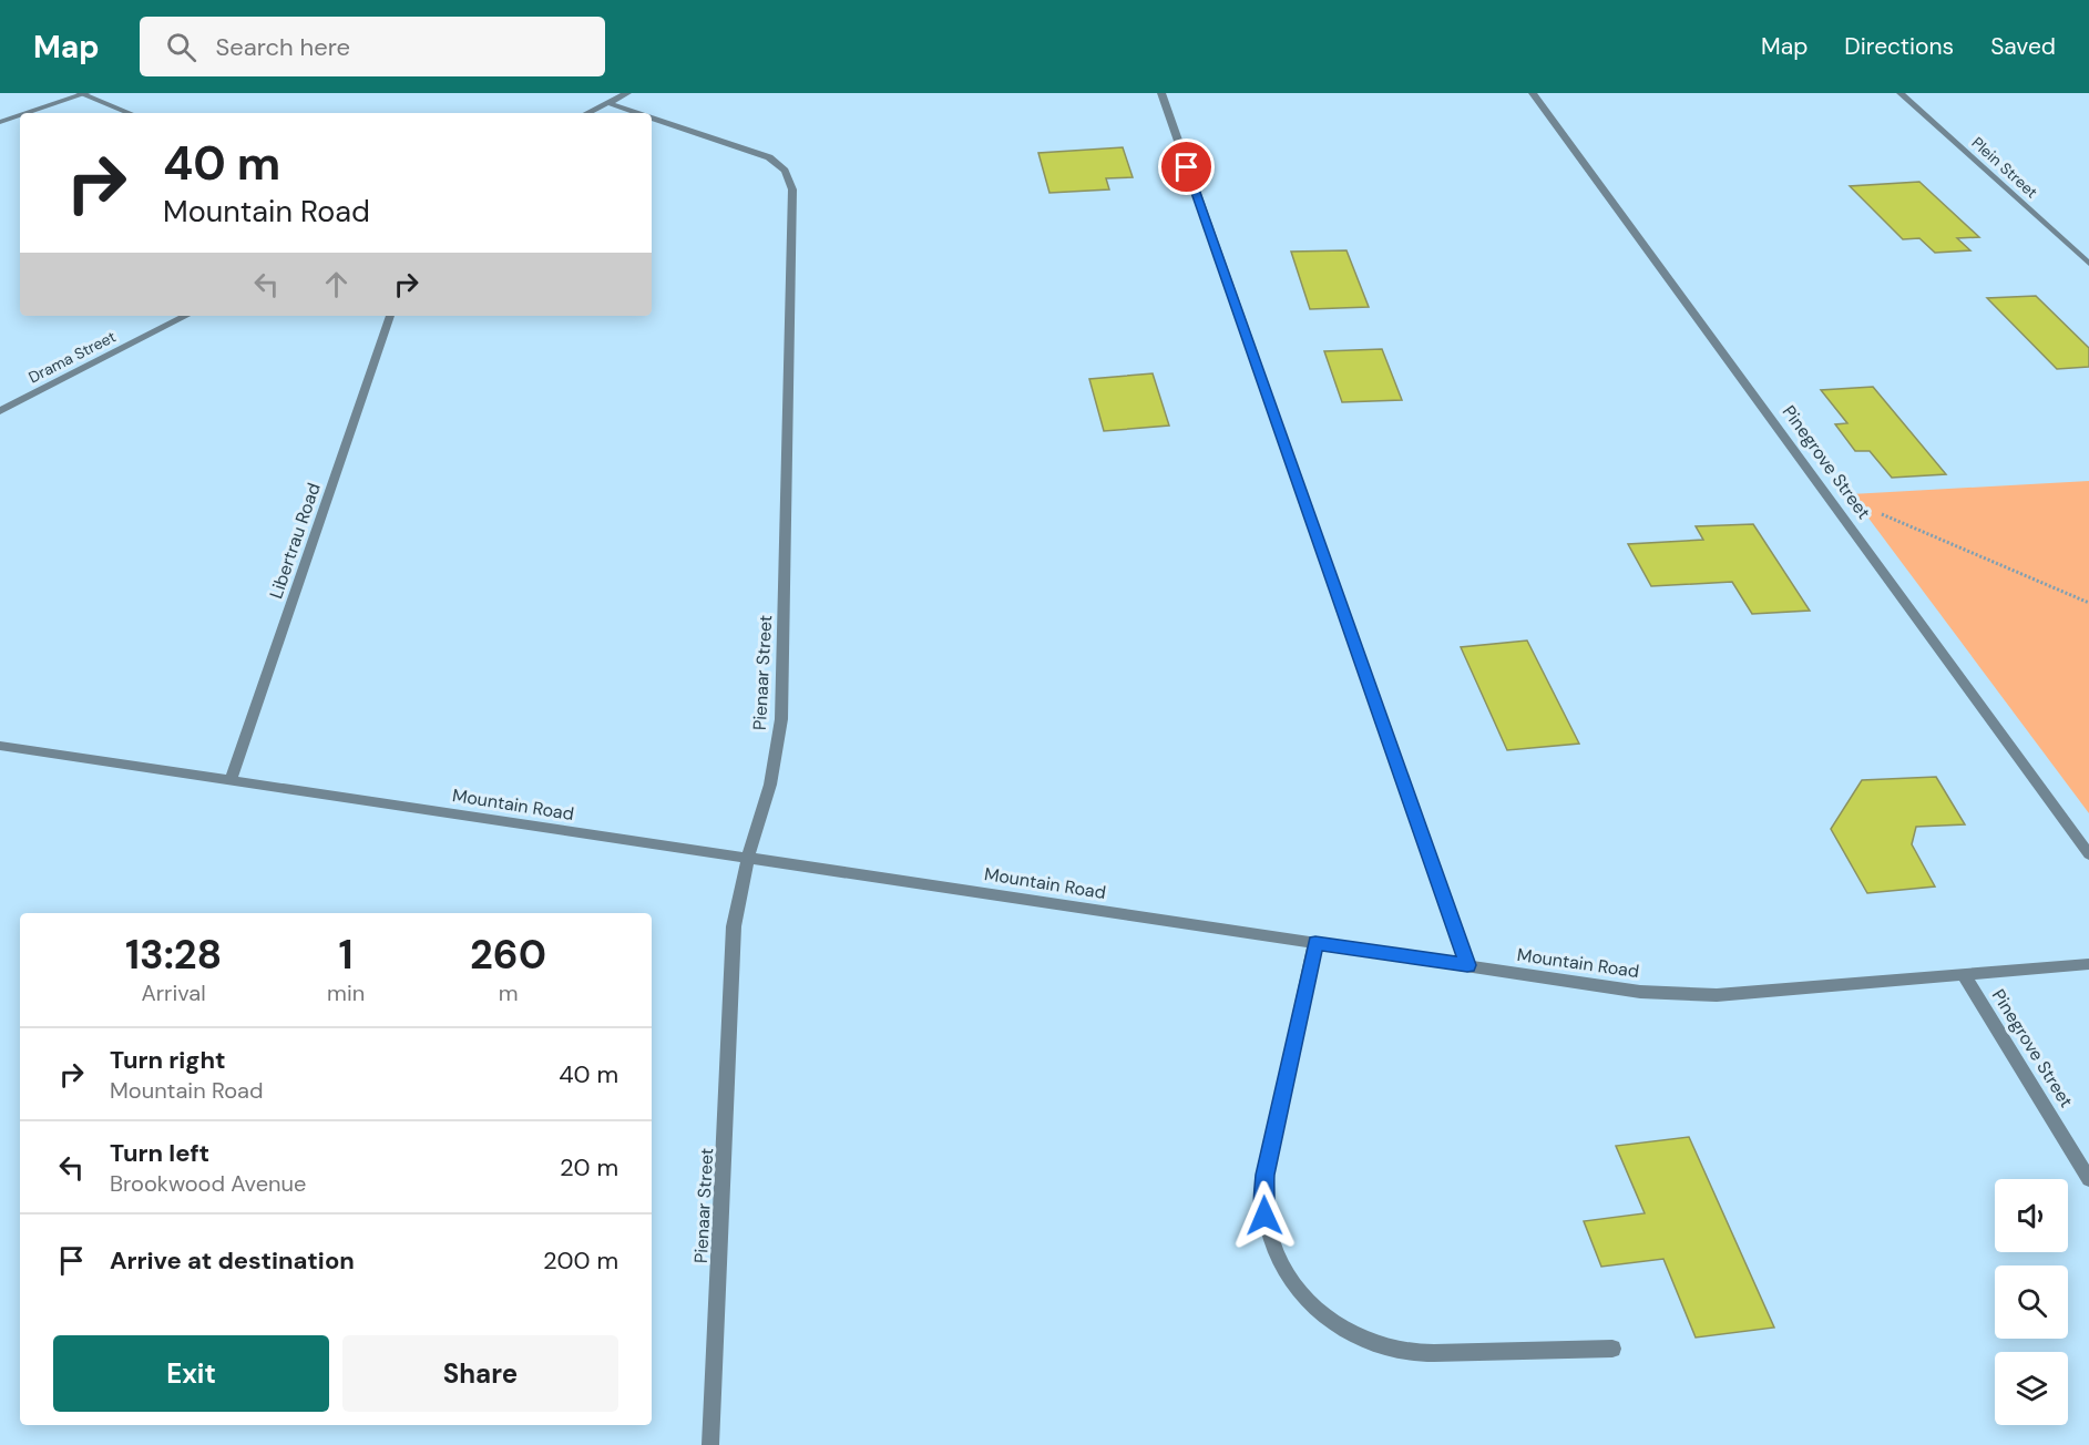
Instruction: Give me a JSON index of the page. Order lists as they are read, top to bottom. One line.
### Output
{"streets":{"street":["Plein Street","Drama Street","Pinegrove Street","Libertrau Road","Pienaar Street","Mountain Road"]},"crossings":[["Pinegrove Street","Mountain Road"],["Libertrau Road","Mountain Road"],["Pienaar Street","Mountain Road"]],"page":{"header":"Map","search":"Search here","nav":["Map","Directions","Saved"],"turn":["40 m","Mountain Road"],"eta":["13:28","Arrival","1","min","260","m"],"list":[{"name":"Turn right","note":"Mountain Road","value":"40 m"},{"name":"Turn left","note":"Brookwood Avenue","value":"20 m"},{"name":"Arrive at destination","value":"200 m"}],"buttons":["Exit","Share"]}}
